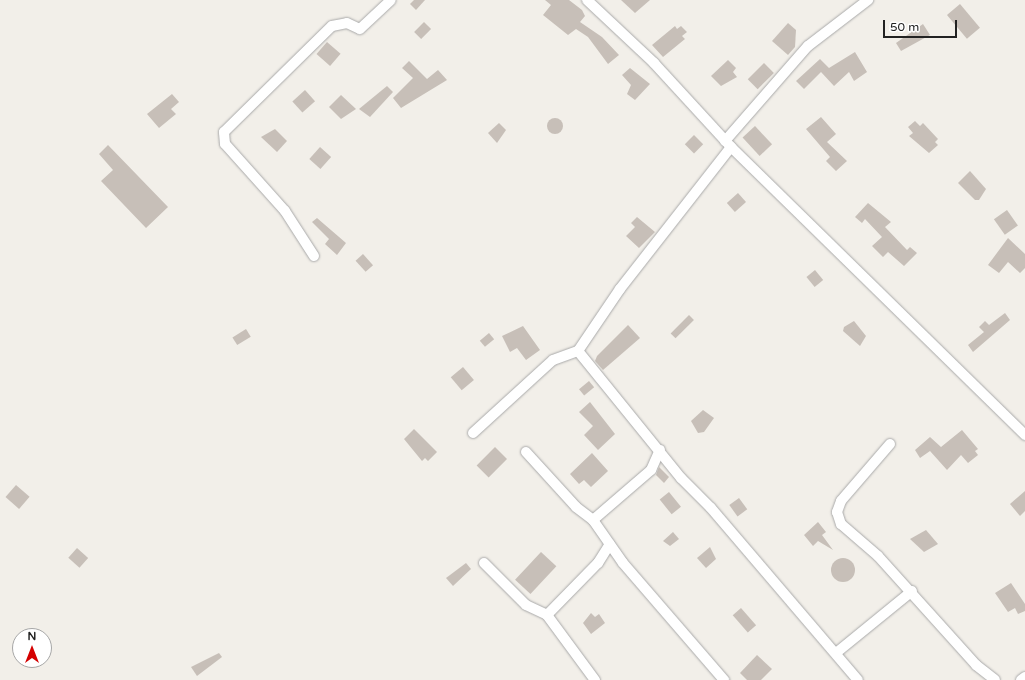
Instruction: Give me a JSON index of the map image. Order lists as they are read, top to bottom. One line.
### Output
{"scale_bar":"50 m","north":"top"}
